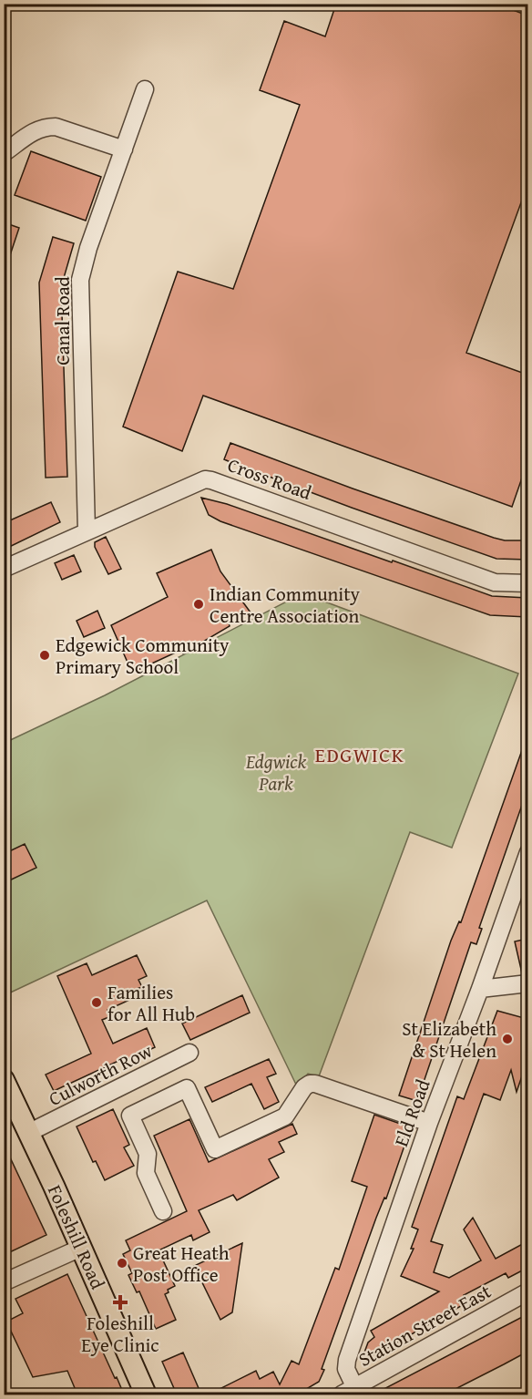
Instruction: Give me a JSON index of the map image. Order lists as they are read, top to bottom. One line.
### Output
{"streets":{"main road":["Foleshill Road"],"street":["Canal Road","Cross Road","Culworth Row","Eld Road","Station Street East"]},"crossings":[["Canal Road","Cross Road"],["Culworth Row","Foleshill Road"],["Eld Road","Station Street East"]],"districts":["EDGWICK"],"parks":["Edgwick Park"],"places":{"other":["Indian Community Centre Association","Edgewick Community Primary School","Families for All Hub","St Elizabeth & St Helen","Great Heath Post Office"],"health":["Foleshill Eye Clinic"]}}
